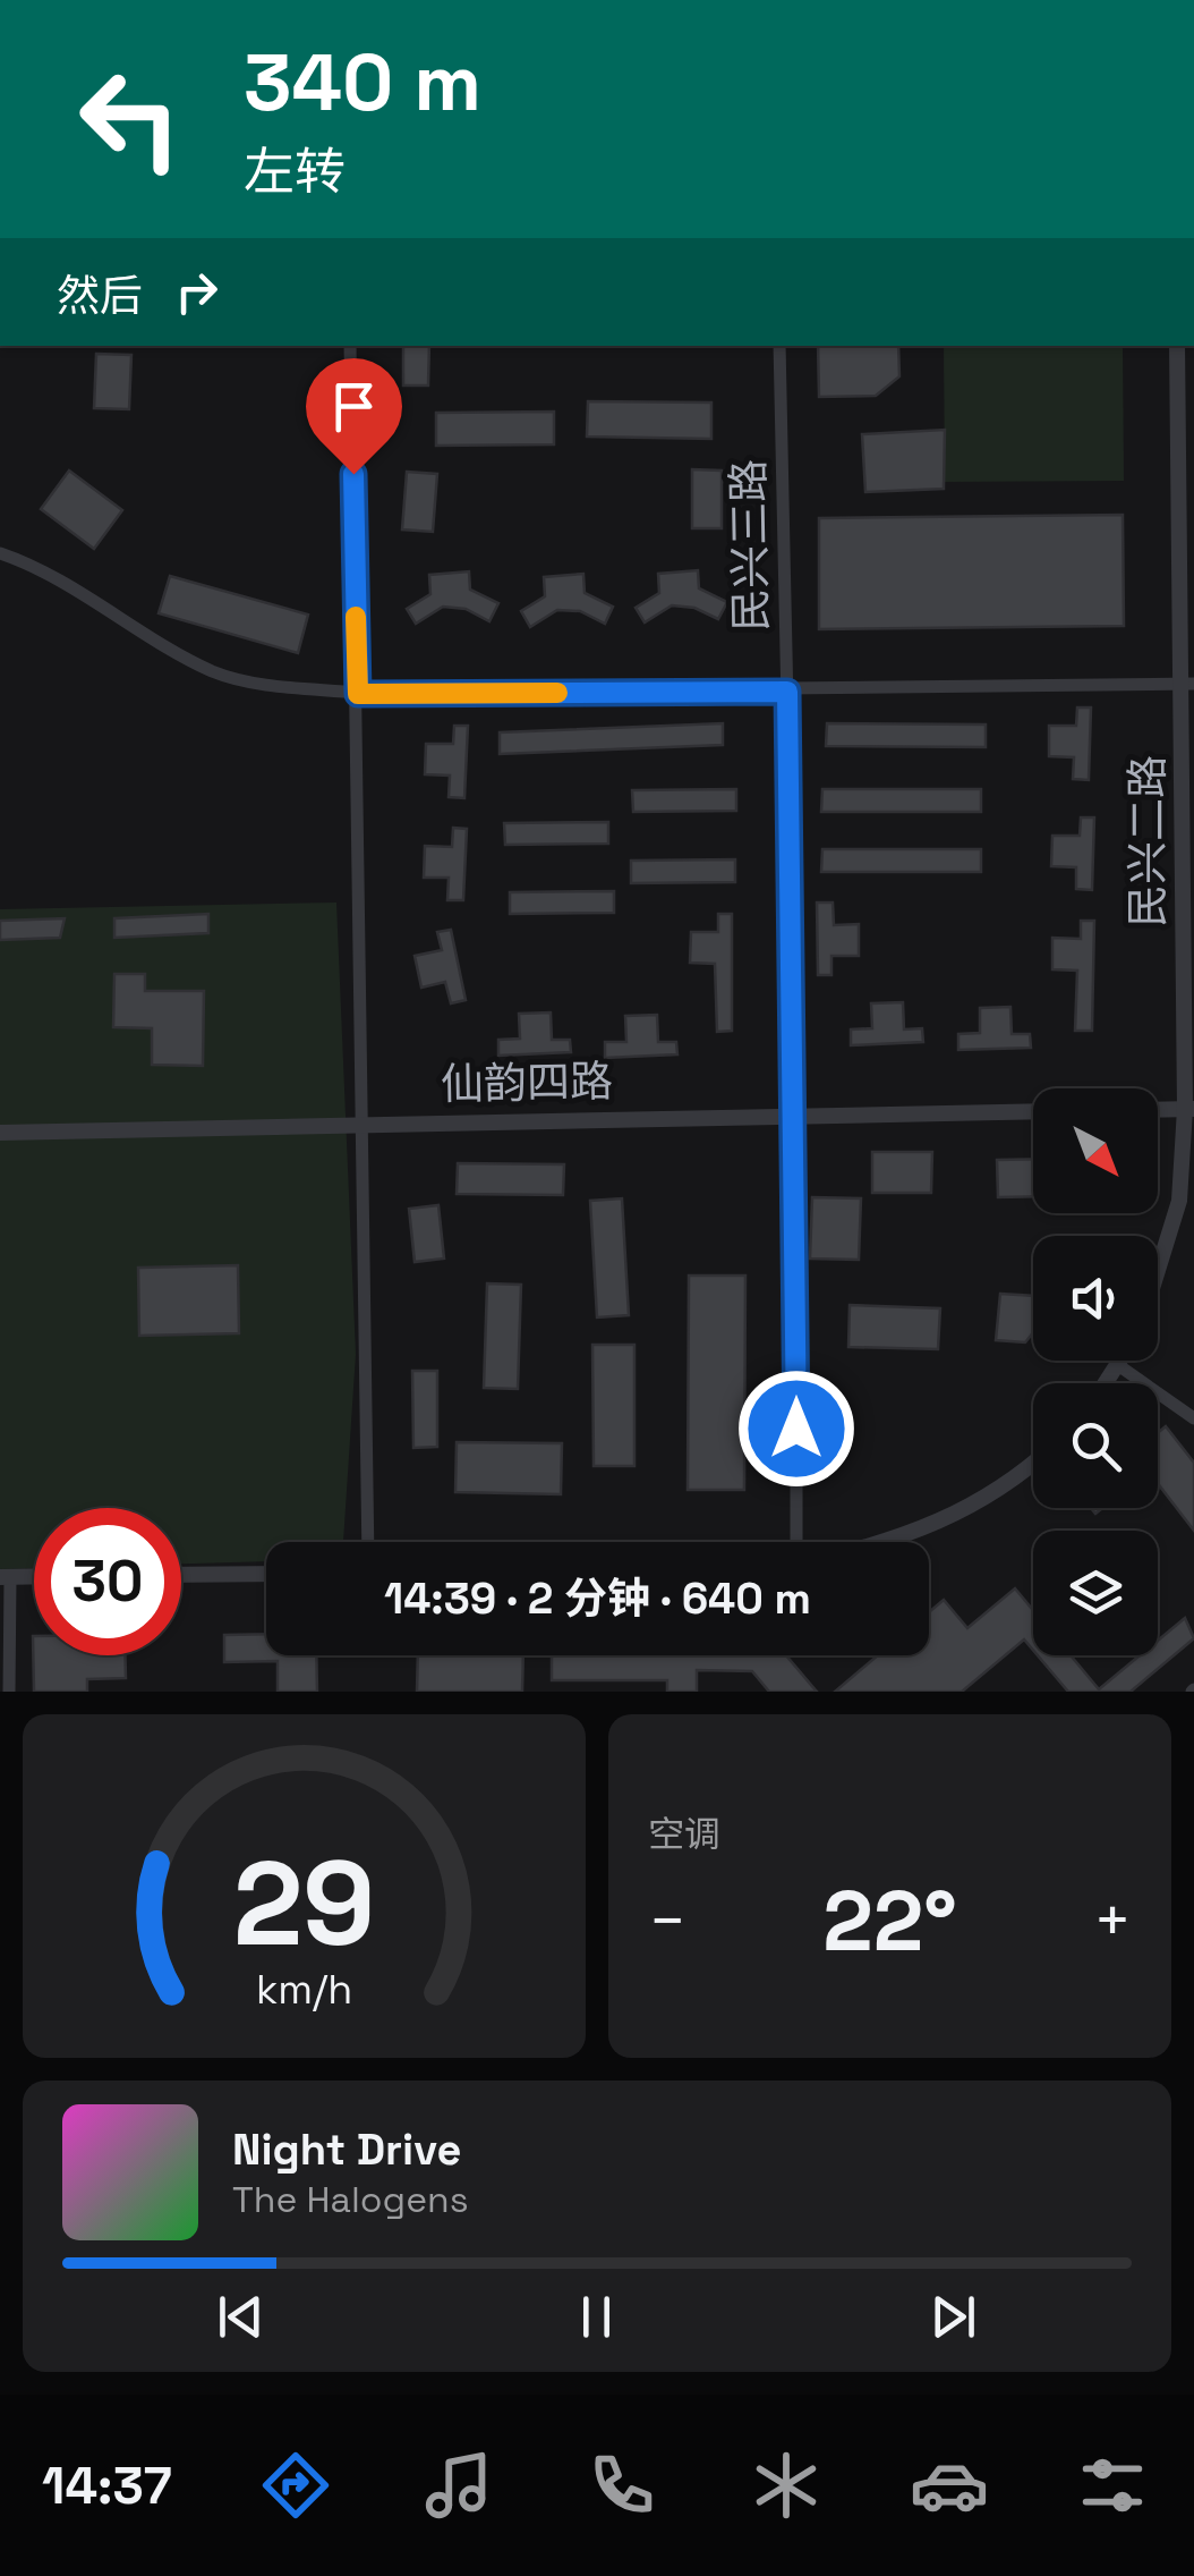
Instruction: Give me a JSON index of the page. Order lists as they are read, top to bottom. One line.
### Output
{"streets":{"street":["民兴三路","民兴二路","仙韵四路"]},"crossings":[["民兴三路","仙韵四路"]],"north":"bottom right","page":{"turn":["340 m","左转"],"then":"然后","limit":"30","trip":"14:39 · 2 分钟 · 640 m","tile":"空调","heat":["−","22°","+"],"song":["Night Drive","The Halogens"],"tabs":"14:37","gauge":["29","km/h"]}}
